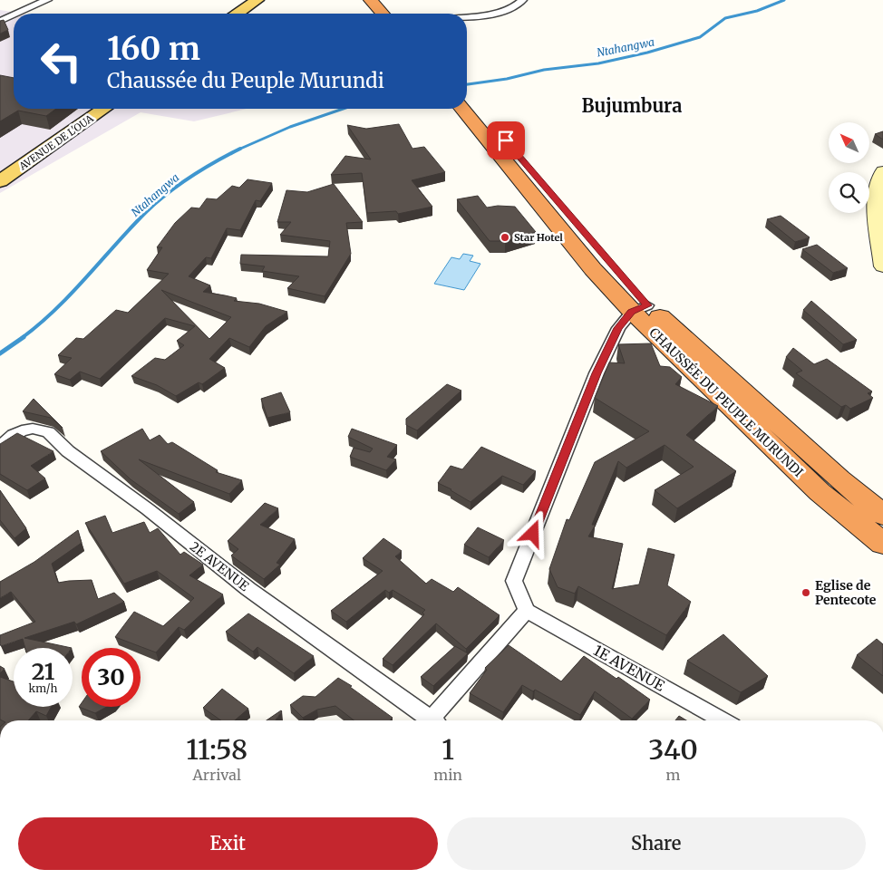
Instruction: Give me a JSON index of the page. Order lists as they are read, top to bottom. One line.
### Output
{"streets":{"highway":["CHAUSSÉE DU PEUPLE MURUNDI"],"main road":["AVENUE DE L'OUA"],"street":["2E AVENUE","1E AVENUE"]},"districts":["Bujumbura"],"water":["Ntahangwa"],"places":["Star Hotel","Eglise de Pentecote"],"north":"top left","page":{"turn":["160 m","Chaussée du Peuple Murundi"],"speed":"21 km/h","limit":"30","eta":["11:58","Arrival","1","min","340","m"],"buttons":["Exit","Share"]}}
